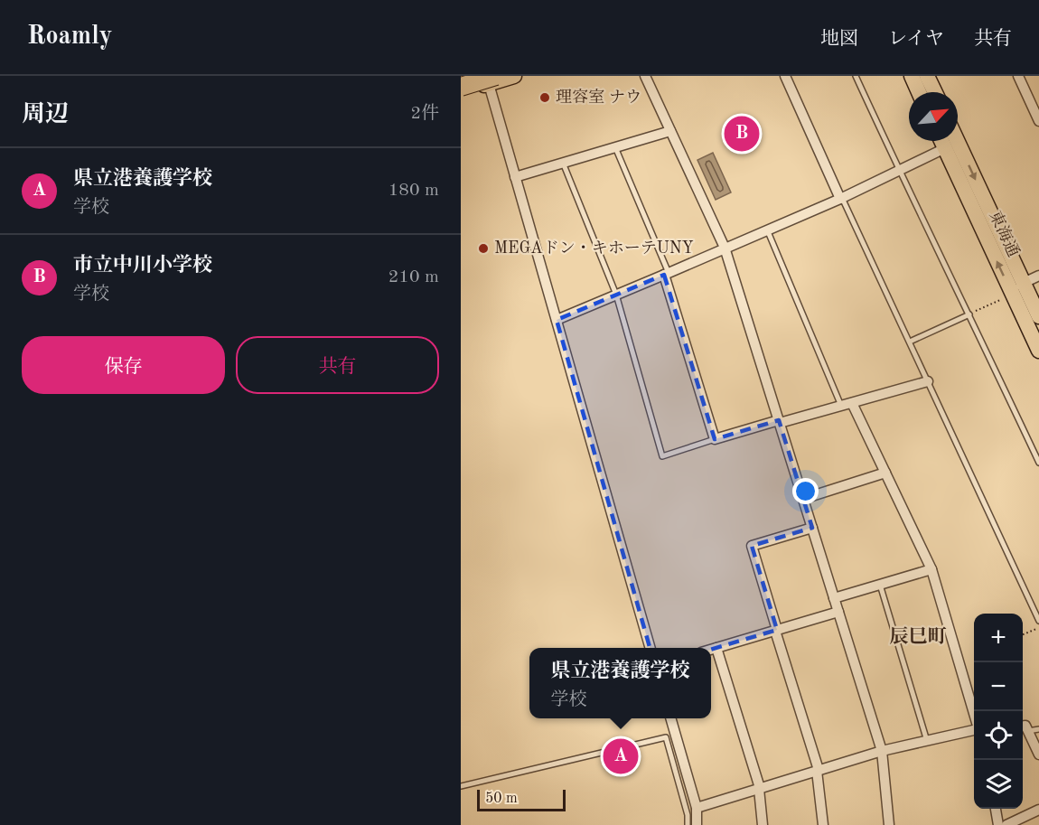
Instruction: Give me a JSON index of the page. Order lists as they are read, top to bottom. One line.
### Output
{"streets":{"main road":["東海通"]},"districts":["辰巳町"],"places":["理容室 ナウ","MEGAドン・キホーテUNY"],"scale_bar":"50 m","north":"top right","page":{"header":"Roamly","nav":["地図","レイヤ","共有"],"heading":["周辺","2件"],"pins":["B","A"],"list":[{"mark":"A","name":"県立港養護学校","note":"学校","value":"180 m"},{"mark":"B","name":"市立中川小学校","note":"学校","value":"210 m"}],"buttons":["保存","共有"],"map_buttons":["+","−"],"popup":["県立港養護学校","学校"],"scale":"50 m"}}
